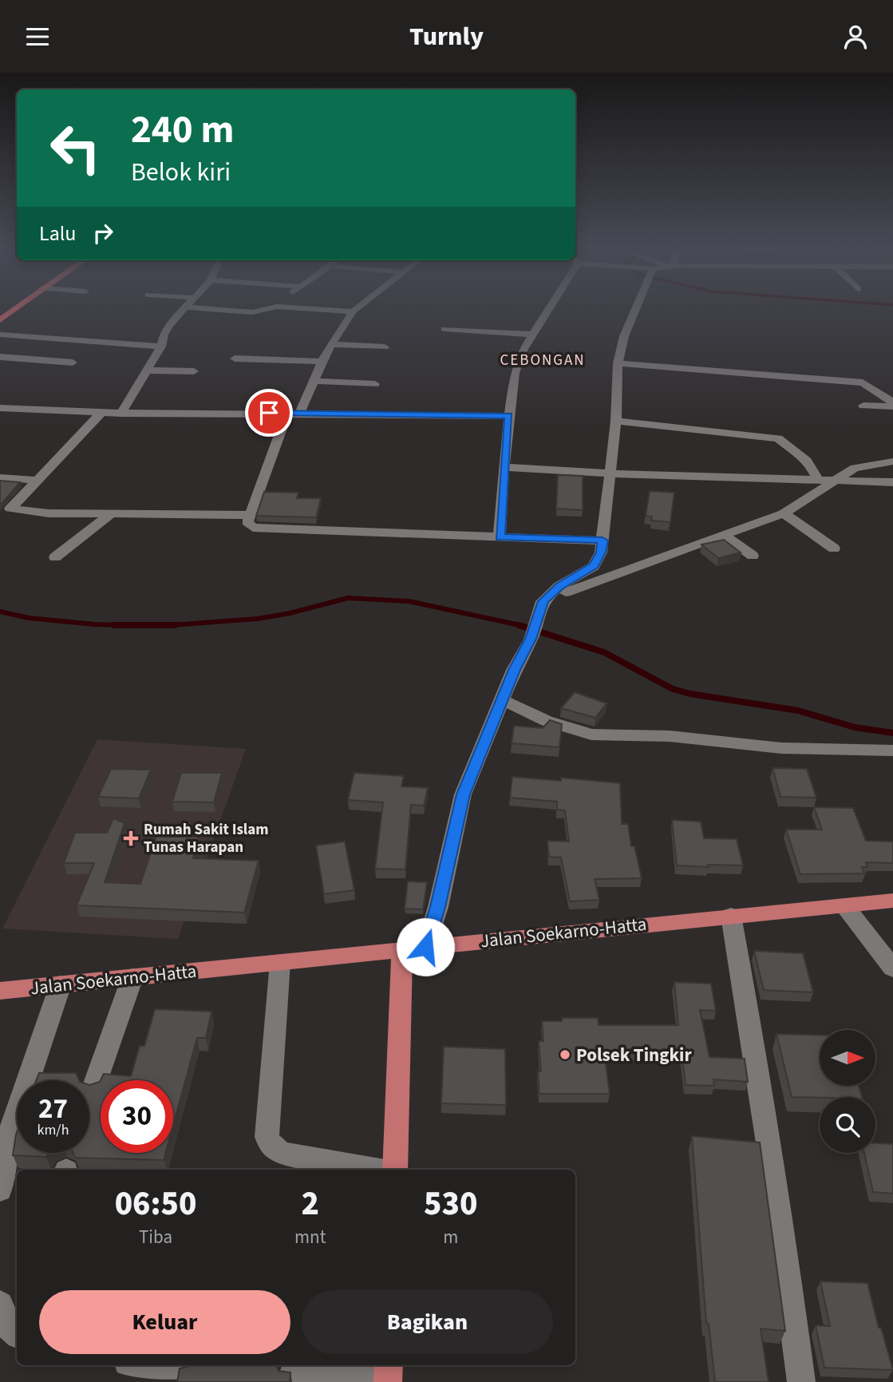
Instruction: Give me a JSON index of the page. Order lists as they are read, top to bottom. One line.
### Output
{"streets":{"main road":["Jalan Soekarno-Hatta"]},"districts":["CEBONGAN"],"places":{"health":["Rumah Sakit Islam Tunas Harapan"],"other":["Polsek Tingkir"]},"north":"right","page":{"header":"Turnly","turn":["240 m","Belok kiri"],"then":"Lalu","speed":"27 km/h","limit":"30","eta":["06:50","Tiba","2","mnt","530","m"],"buttons":["Keluar","Bagikan"]}}
